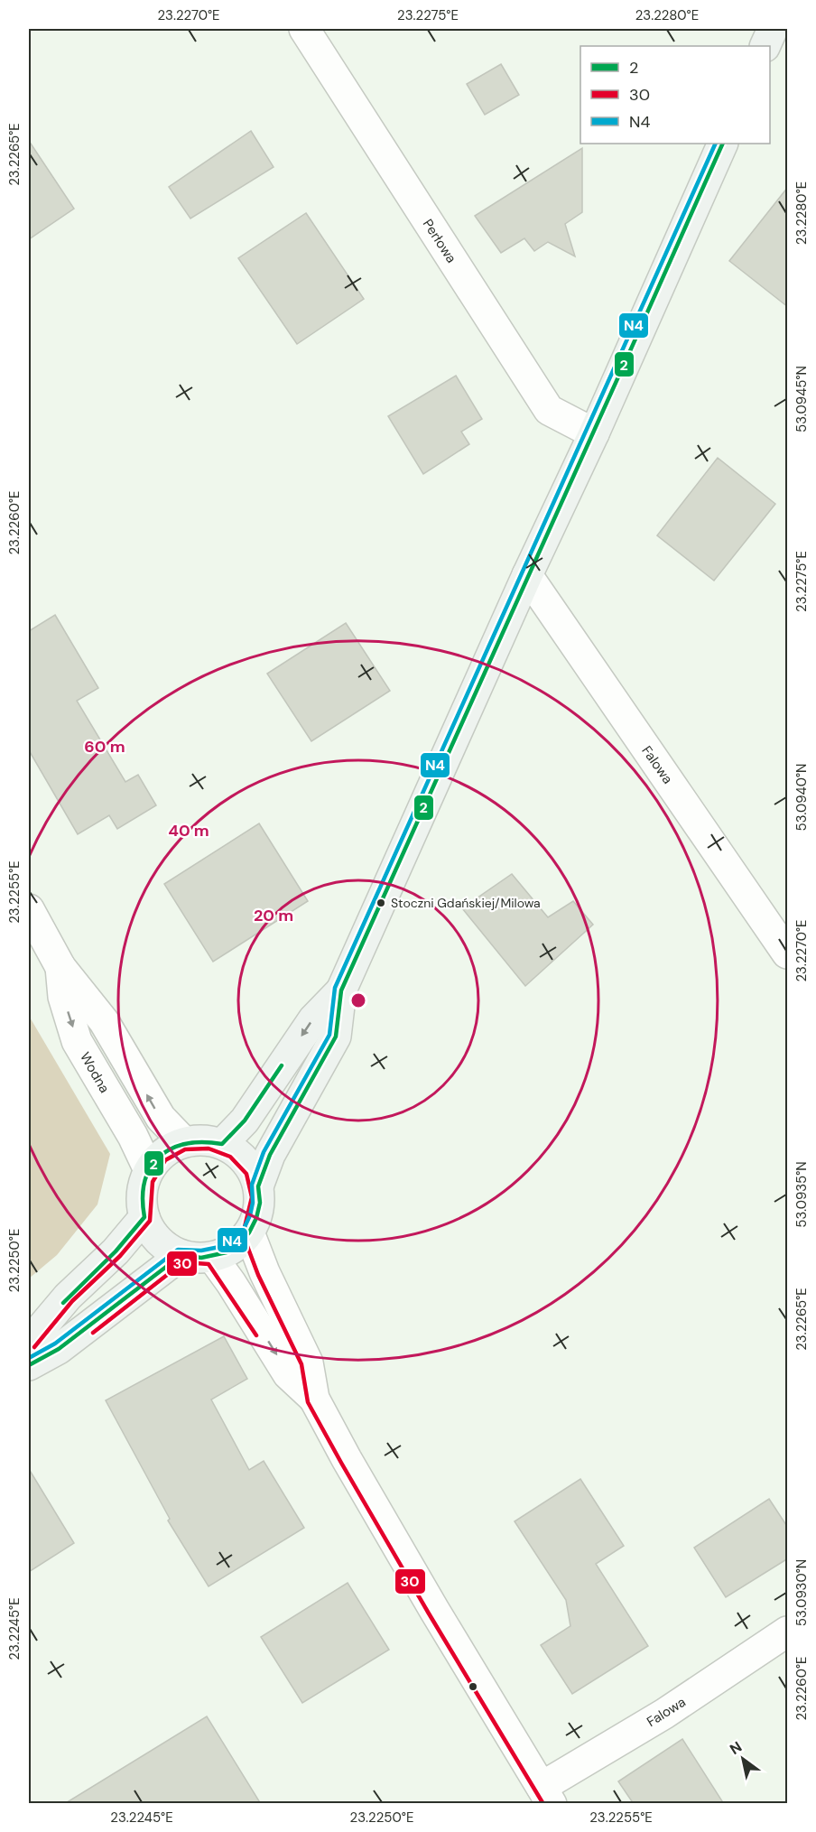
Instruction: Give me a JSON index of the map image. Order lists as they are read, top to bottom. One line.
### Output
{"streets":{"street":["Perłowa","Falowa","Wodna"]},"places":["Stoczni Gdańskiej/Milowa"],"lines":["transit line 2","transit line N4","transit line 30"],"legend":["2","30","N4"],"north":"top left","coordinates":["23.2270°E","23.2275°E","23.2280°E","23.2265°E","53.0945°N","23.2260°E","53.0940°N","23.2255°E","53.0935°N","23.2250°E","53.0930°N","23.2245°E"],"rings":["60 m","40 m","20 m"]}
